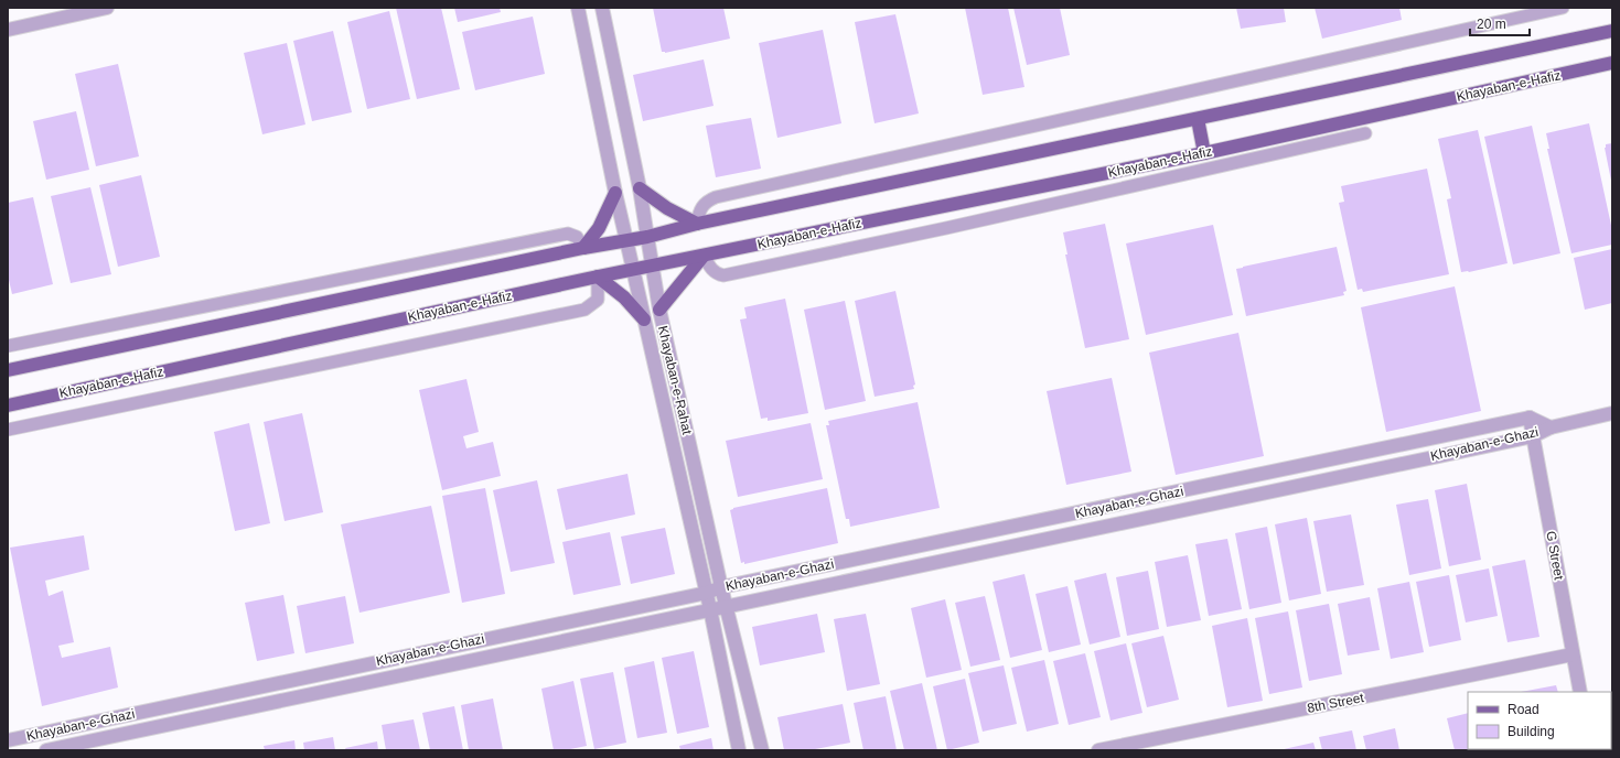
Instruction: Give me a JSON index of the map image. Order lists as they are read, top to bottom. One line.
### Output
{"streets":{"main road":["Khayaban-e-Hafiz"],"street":["Khayaban-e-Rahat","Khayaban-e-Ghazi","G Street","8th Street"]},"crossings":[["Khayaban-e-Hafiz","Khayaban-e-Rahat"],["Khayaban-e-Rahat","Khayaban-e-Ghazi"],["Khayaban-e-Ghazi","G Street"],["G Street","8th Street"]],"legend":["Road","Building"],"scale_bar":"20 m"}
